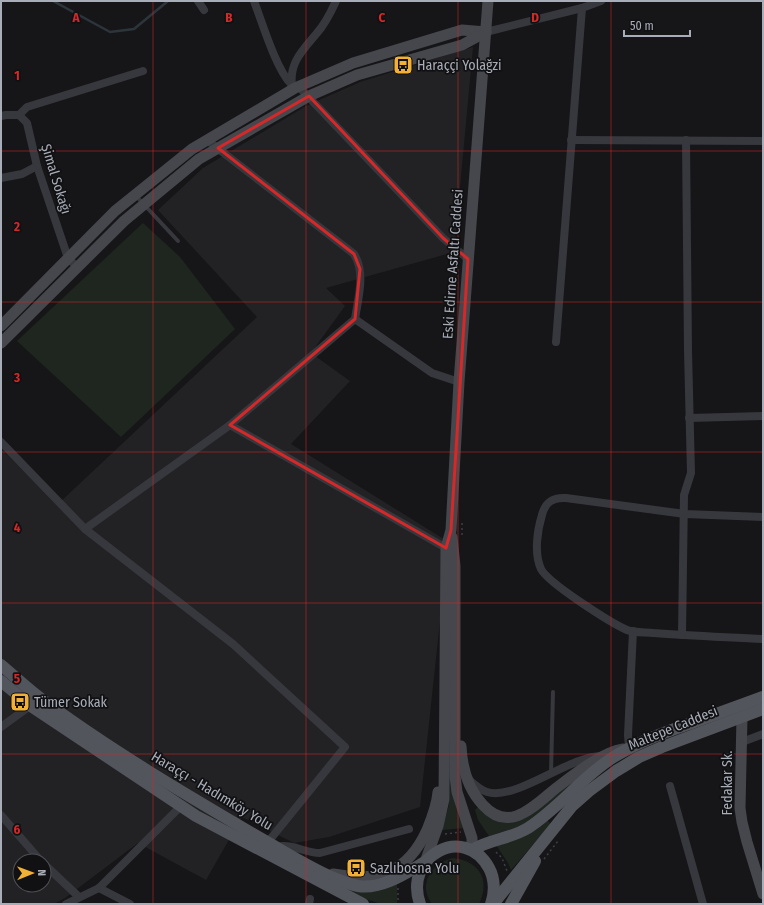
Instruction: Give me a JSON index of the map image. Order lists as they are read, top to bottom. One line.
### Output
{"streets":{"main road":["Eski Edirne Asfaltı Caddesi","Maltepe Caddesi","Fedakar Sk.","Haraççı - Hadımköy Yolu"],"street":["Şimal Sokağı"]},"crossings":[["Maltepe Caddesi","Fedakar Sk."],["Maltepe Caddesi","Haraççı - Hadımköy Yolu"]],"places":{"bus stop":["Haraççi Yolağzi","Tümer Sokak","Sazlıbosna Yolu"]},"scale_bar":"50 m","north":"right","grid":{"columns":["A","B","C","D"],"rows":["1","2","3","4","5","6"]}}
